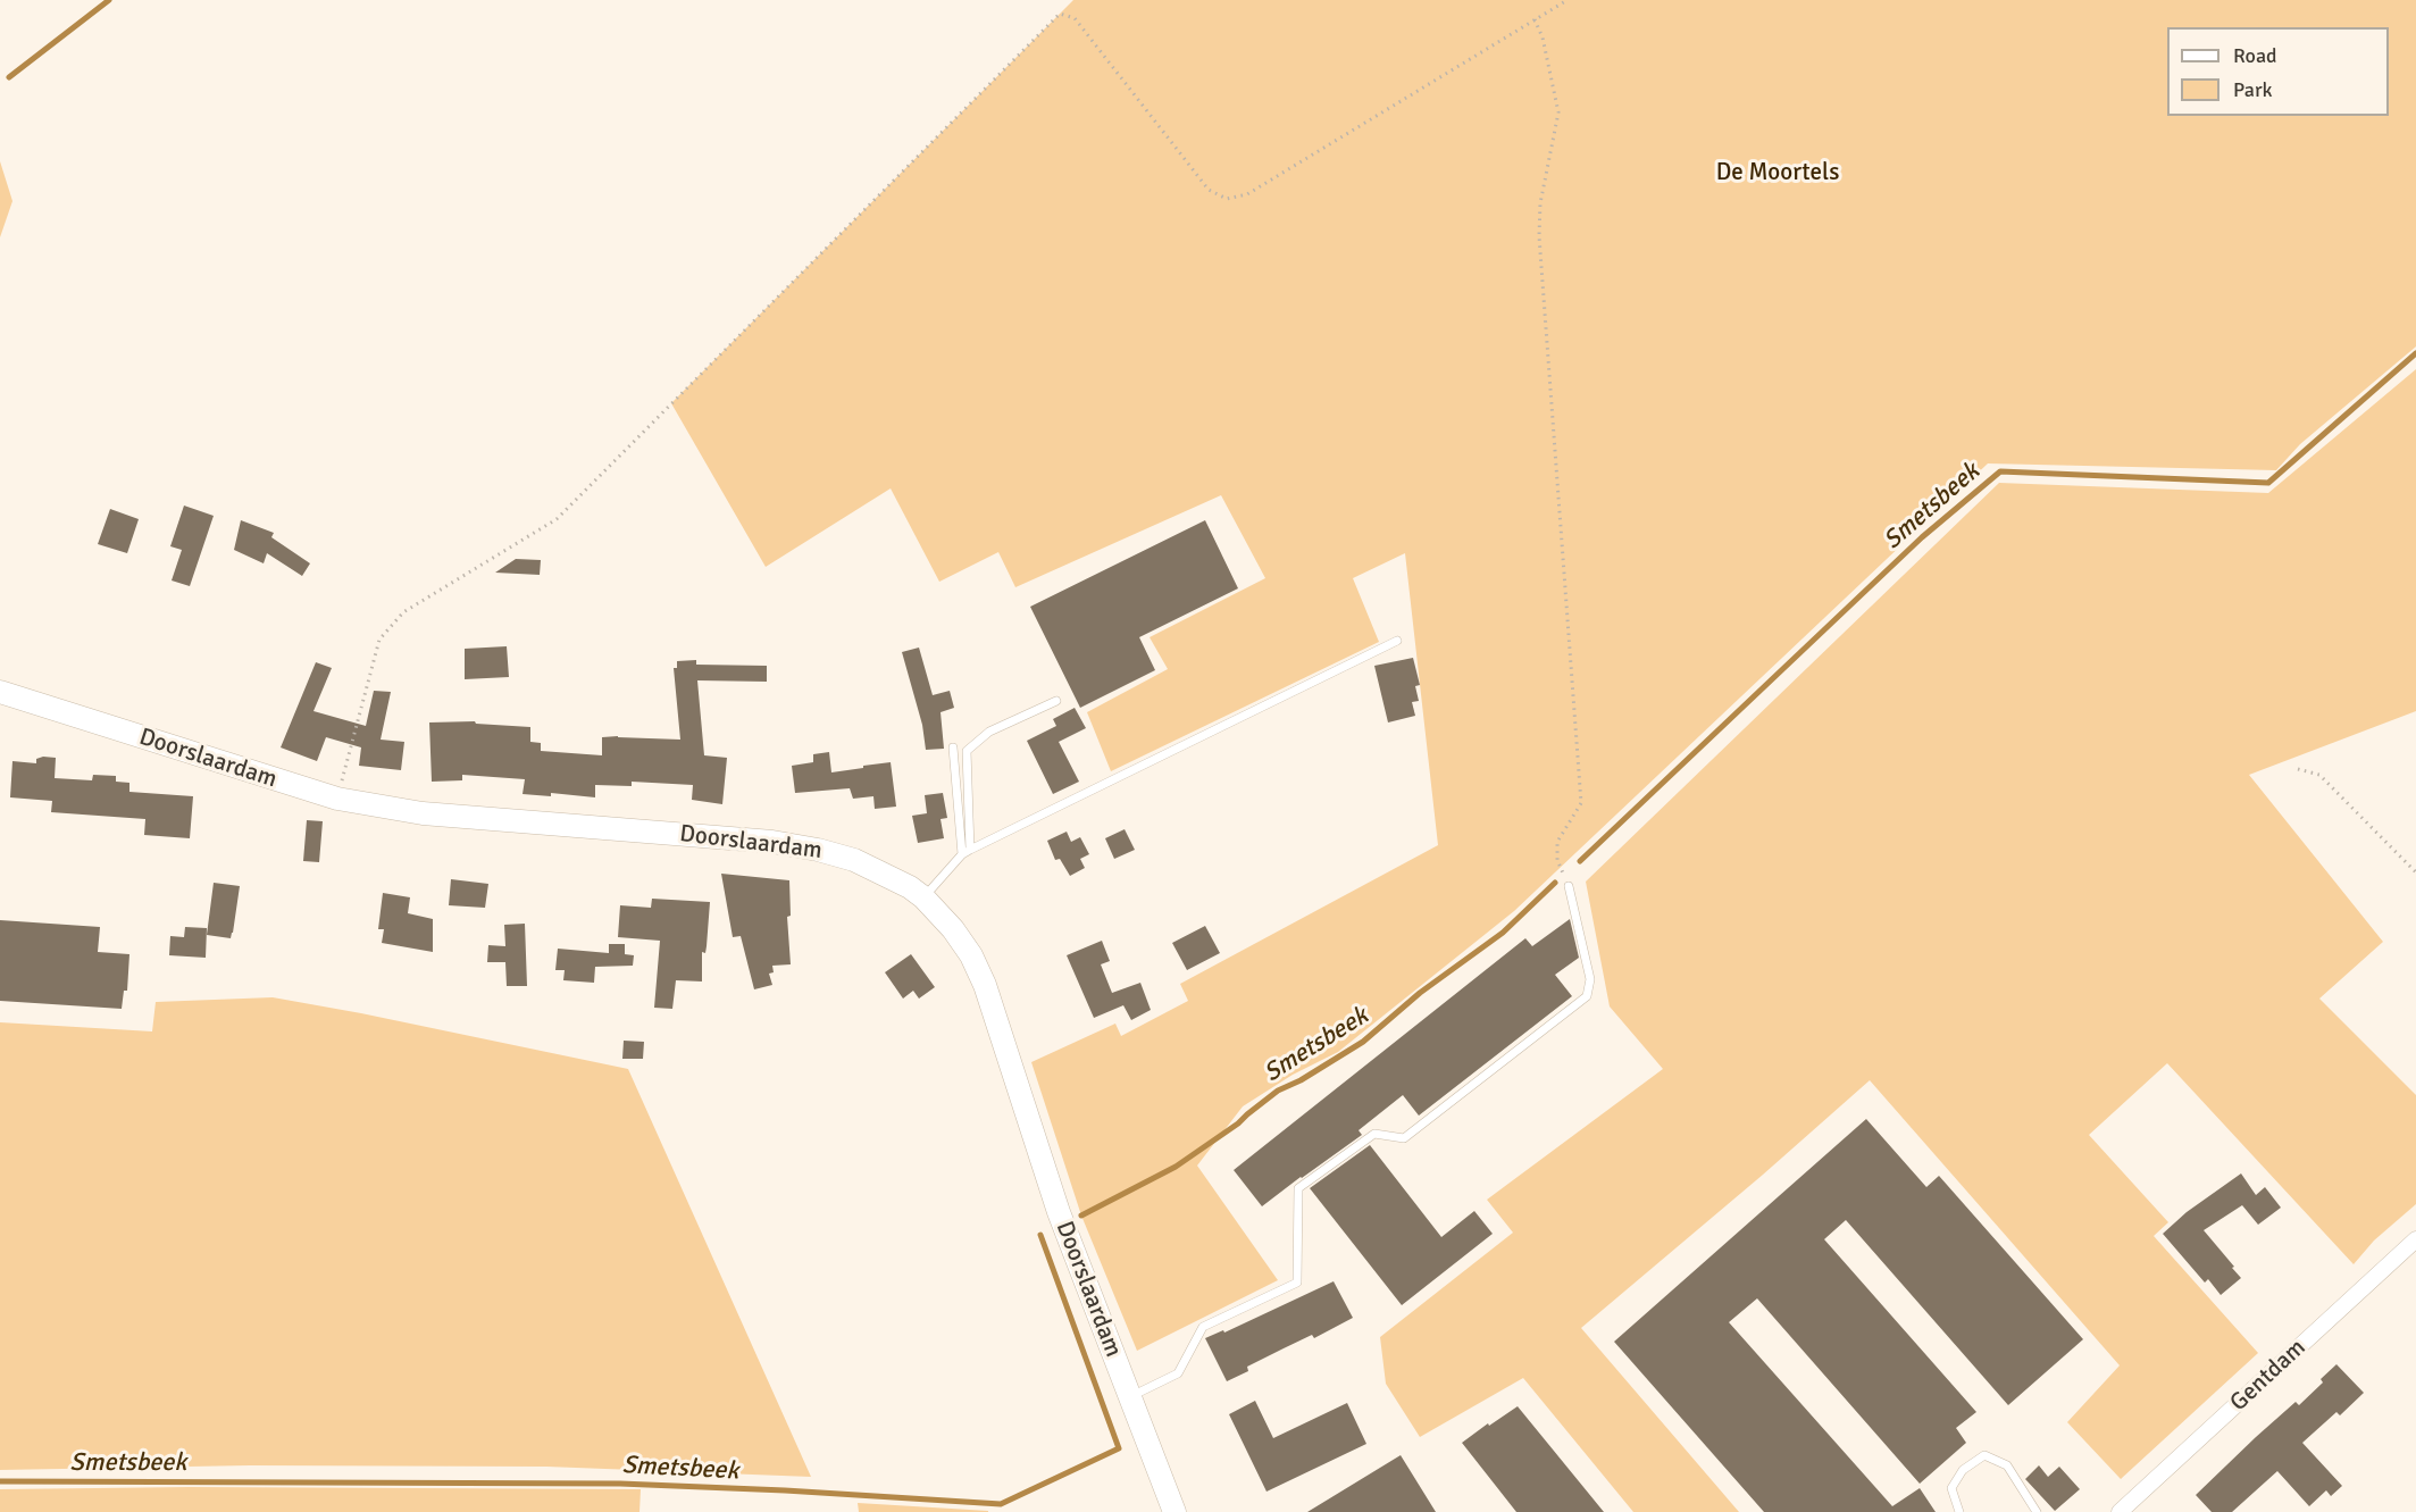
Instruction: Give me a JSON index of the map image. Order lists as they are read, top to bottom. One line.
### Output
{"streets":{"street":["Doorslaardam","Gentdam"]},"water":["Smetsbeek"],"parks":["De Moortels"],"legend":["Road","Park"]}
